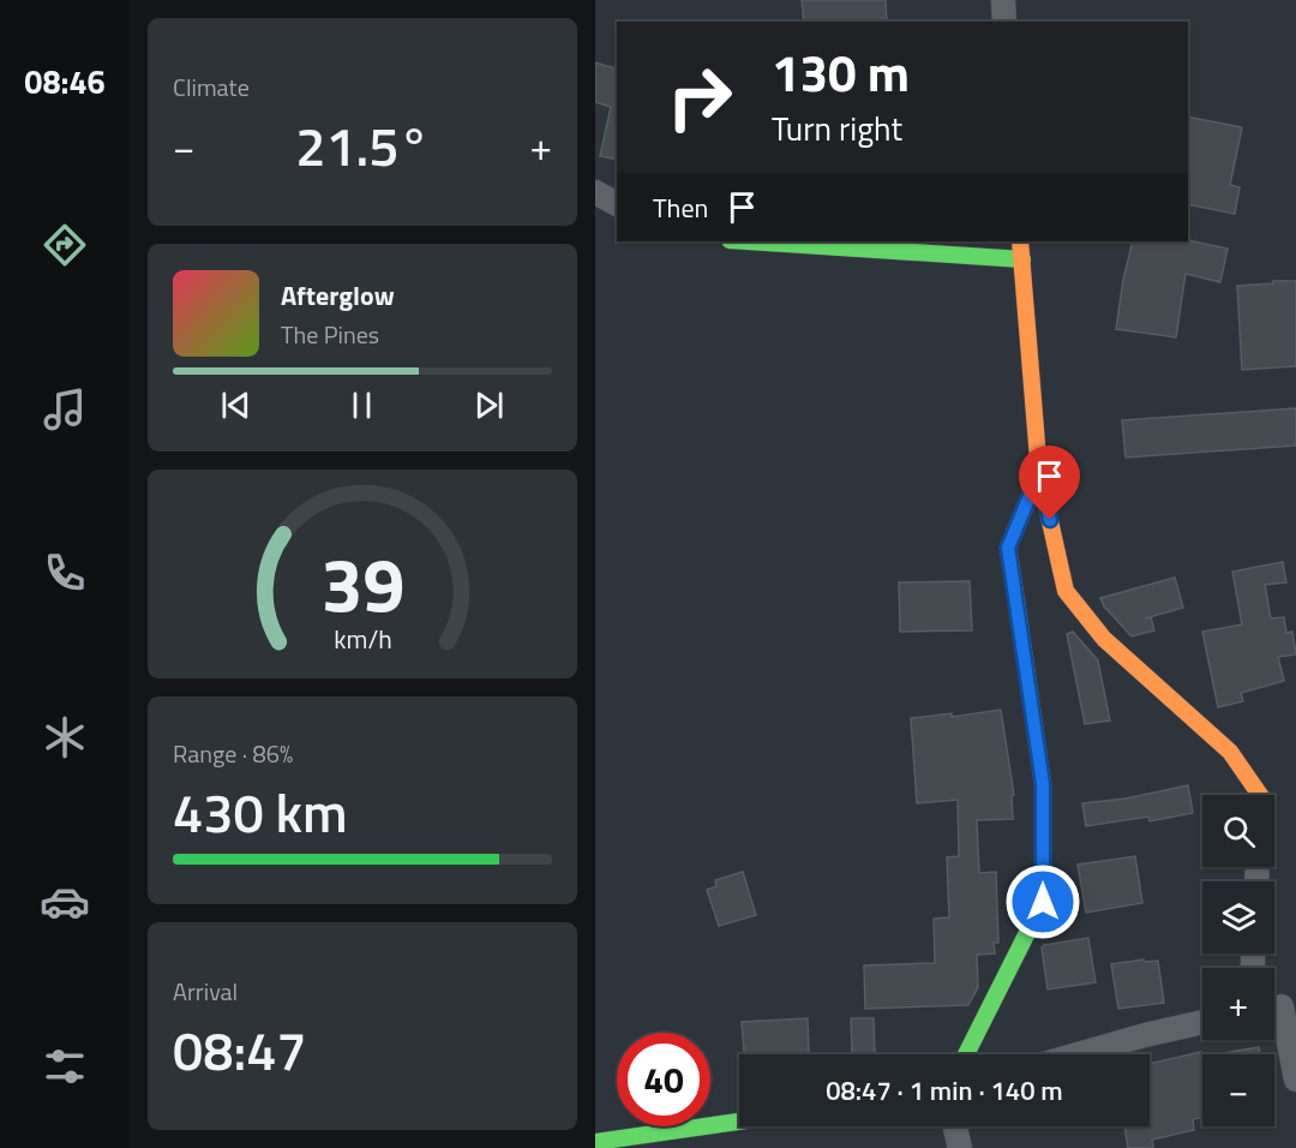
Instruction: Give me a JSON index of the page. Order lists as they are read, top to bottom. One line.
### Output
{"page":{"tabs":"08:46","tile":["Climate",["Range · 86%","430 km"],["Arrival","08:47"]],"turn":["130 m","Turn right"],"heat":["−","21.5°","+"],"then":"Then","song":["Afterglow","The Pines"],"map_buttons":["+","−"],"limit":"40","trip":"08:47 · 1 min · 140 m","gauge":["39","km/h"]}}
